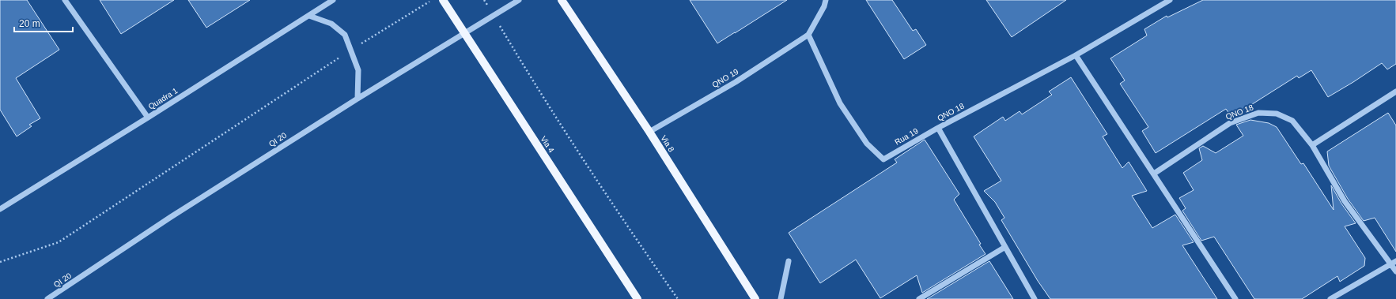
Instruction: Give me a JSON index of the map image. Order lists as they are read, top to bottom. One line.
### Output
{"streets":{"main road":["Via 8","Via 4"],"street":["QNO 19","Quadra 1","QNO 18","Rua 19","QI 20"]},"crossings":[["QNO 19","Rua 19"],["QNO 19","Via 8"],["QNO 18","Rua 19"],["QI 20","Via 4"]],"scale_bar":"20 m"}
